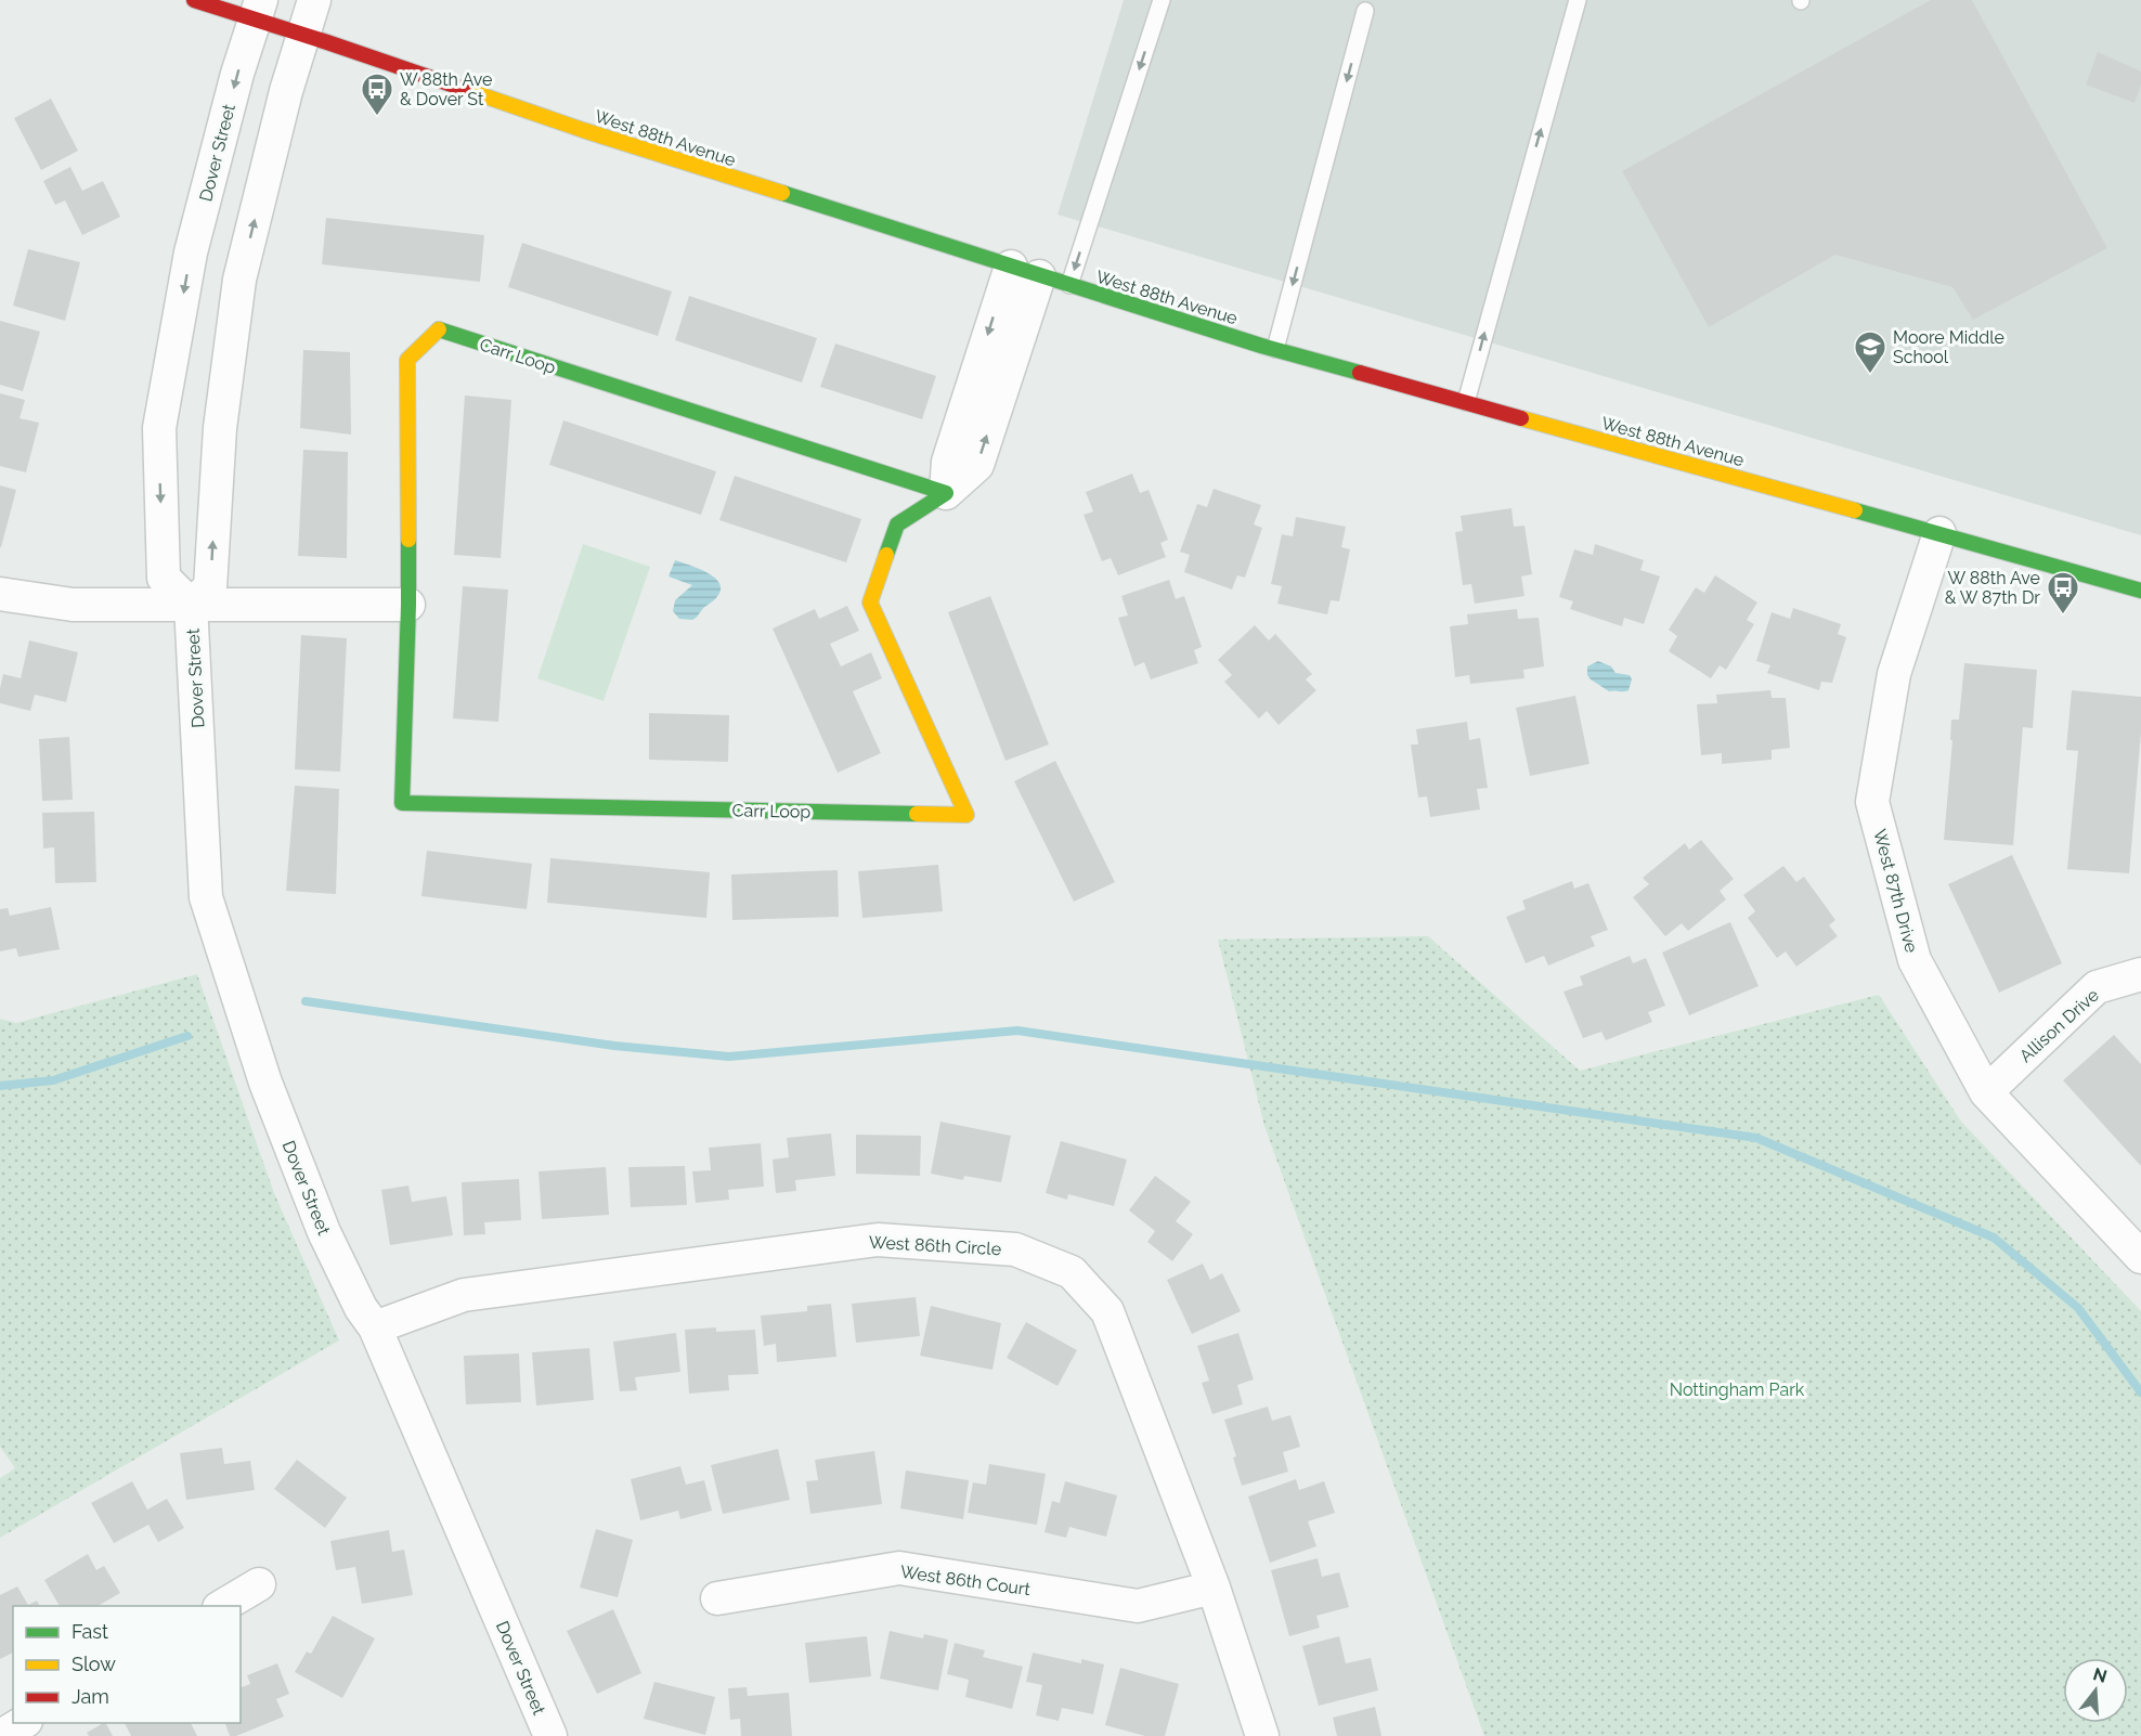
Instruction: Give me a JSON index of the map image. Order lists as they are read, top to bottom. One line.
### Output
{"streets":{"main road":["West 88th Avenue","Carr Loop"],"street":["Dover Street","West 87th Drive","Allison Drive","West 86th Circle","West 86th Court"]},"crossings":[["West 88th Avenue","Dover Street"],["West 88th Avenue","Carr Loop"],["West 88th Avenue","West 87th Drive"],["Dover Street","West 86th Circle"],["West 87th Drive","Allison Drive"],["West 86th Circle","West 86th Court"]],"parks":["Nottingham Park"],"places":{"bus stop":["W 88th Ave & Dover St","W 88th Ave & W 87th Dr"],"school or university":["Moore Middle School"]},"legend":["Fast","Slow","Jam"],"north":"top"}
